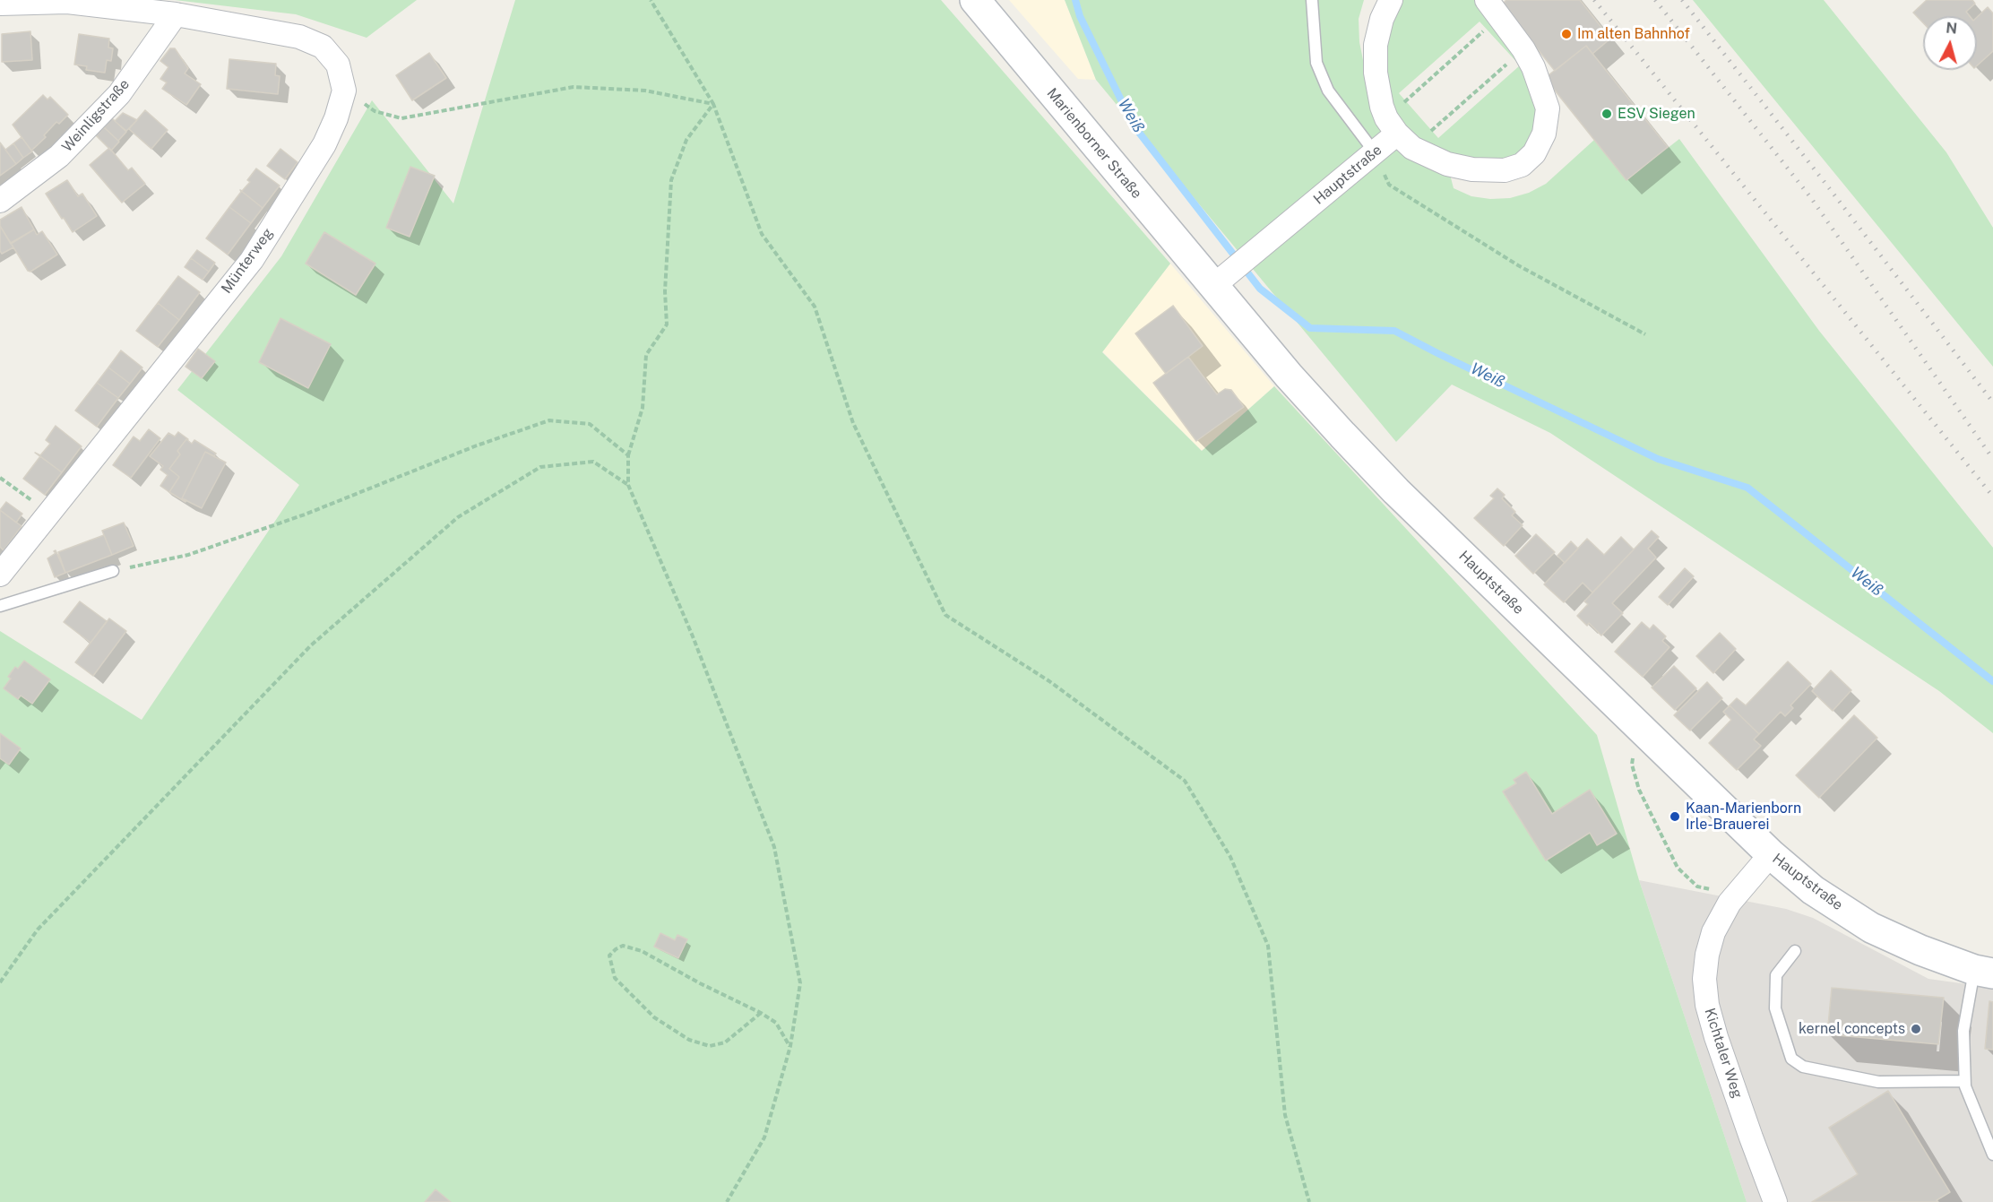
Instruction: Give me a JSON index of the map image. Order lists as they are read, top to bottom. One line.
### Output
{"streets":{"main road":["Marienborner Straße","Hauptstraße"],"street":["Weinligstraße","Münterweg","Kichtaler Weg"]},"crossings":[["Marienborner Straße","Hauptstraße"],["Hauptstraße","Kichtaler Weg"]],"water":["Weiß"],"places":["Im alten Bahnhof","ESV Siegen","Kaan-Marienborn Irle-Brauerei","kernel concepts"],"north":"top"}
